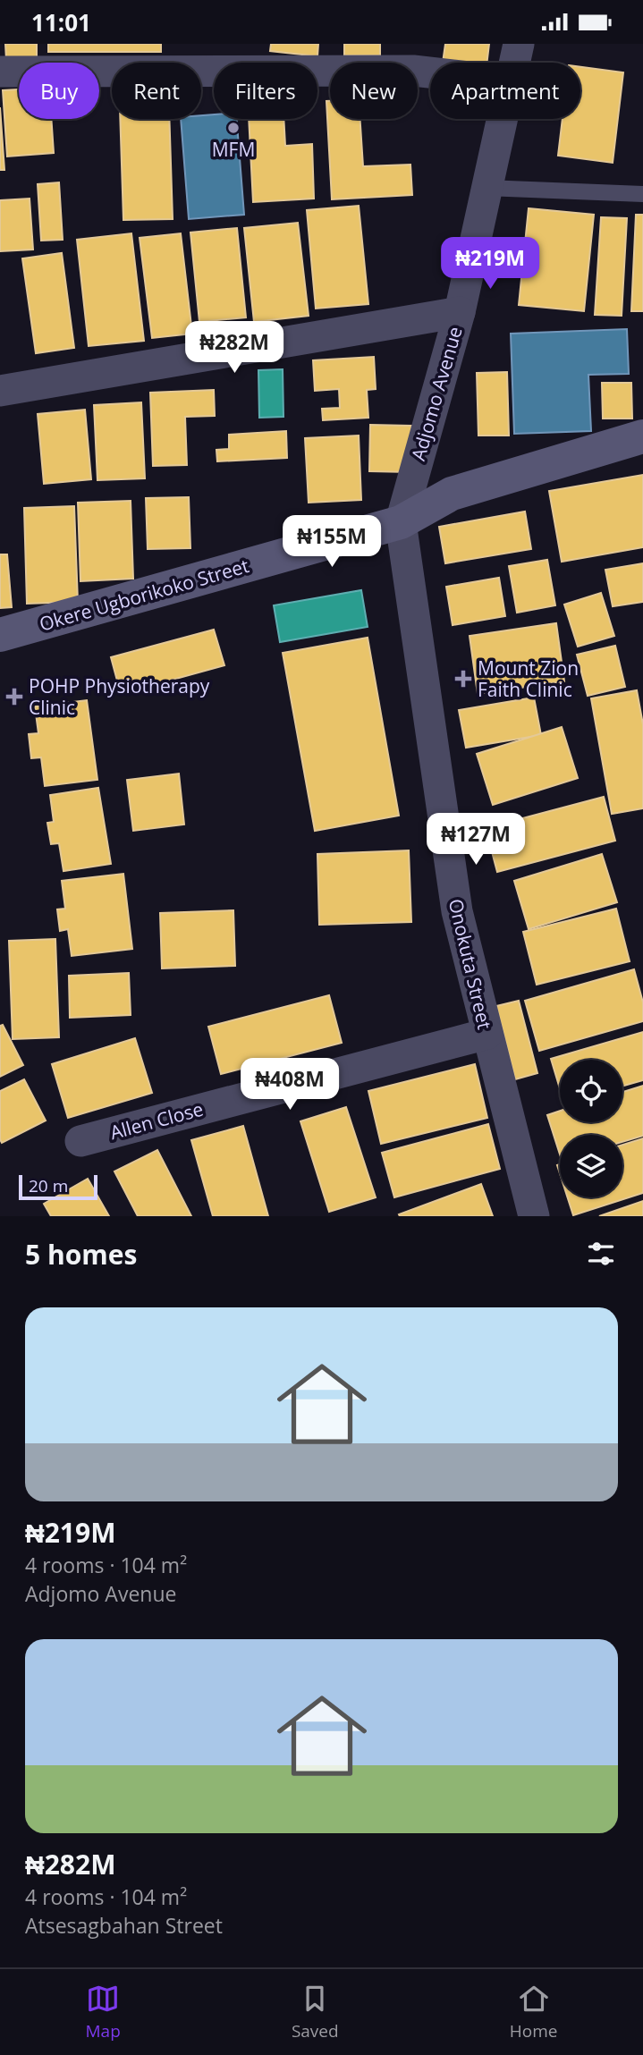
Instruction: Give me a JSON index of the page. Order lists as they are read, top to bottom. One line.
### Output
{"streets":{"street":["Adjomo Avenue","Okere Ugborikoko Street","Onokuta Street","Allen Close"]},"crossings":[["Adjomo Avenue","Okere Ugborikoko Street"],["Adjomo Avenue","Onokuta Street"],["Okere Ugborikoko Street","Onokuta Street"],["Onokuta Street","Allen Close"]],"places":{"other":["MFM"],"health":["Mount Zion Faith Clinic","POHP Physiotherapy Clinic"]},"scale_bar":"20 m","page":{"status":"11:01","chip":["Buy","Rent","Filters","New","Apartment"],"price":["₦219M","₦282M","₦155M","₦127M","₦408M"],"scale":"20 m","heading":"5 homes","list":[{"name":"₦219M","note":"4 rooms · 104 m² · Adjomo Avenue"},{"name":"₦282M","note":"4 rooms · 104 m² · Atsesagbahan Street"}],"tabs":["Map","Saved","Home"]}}
